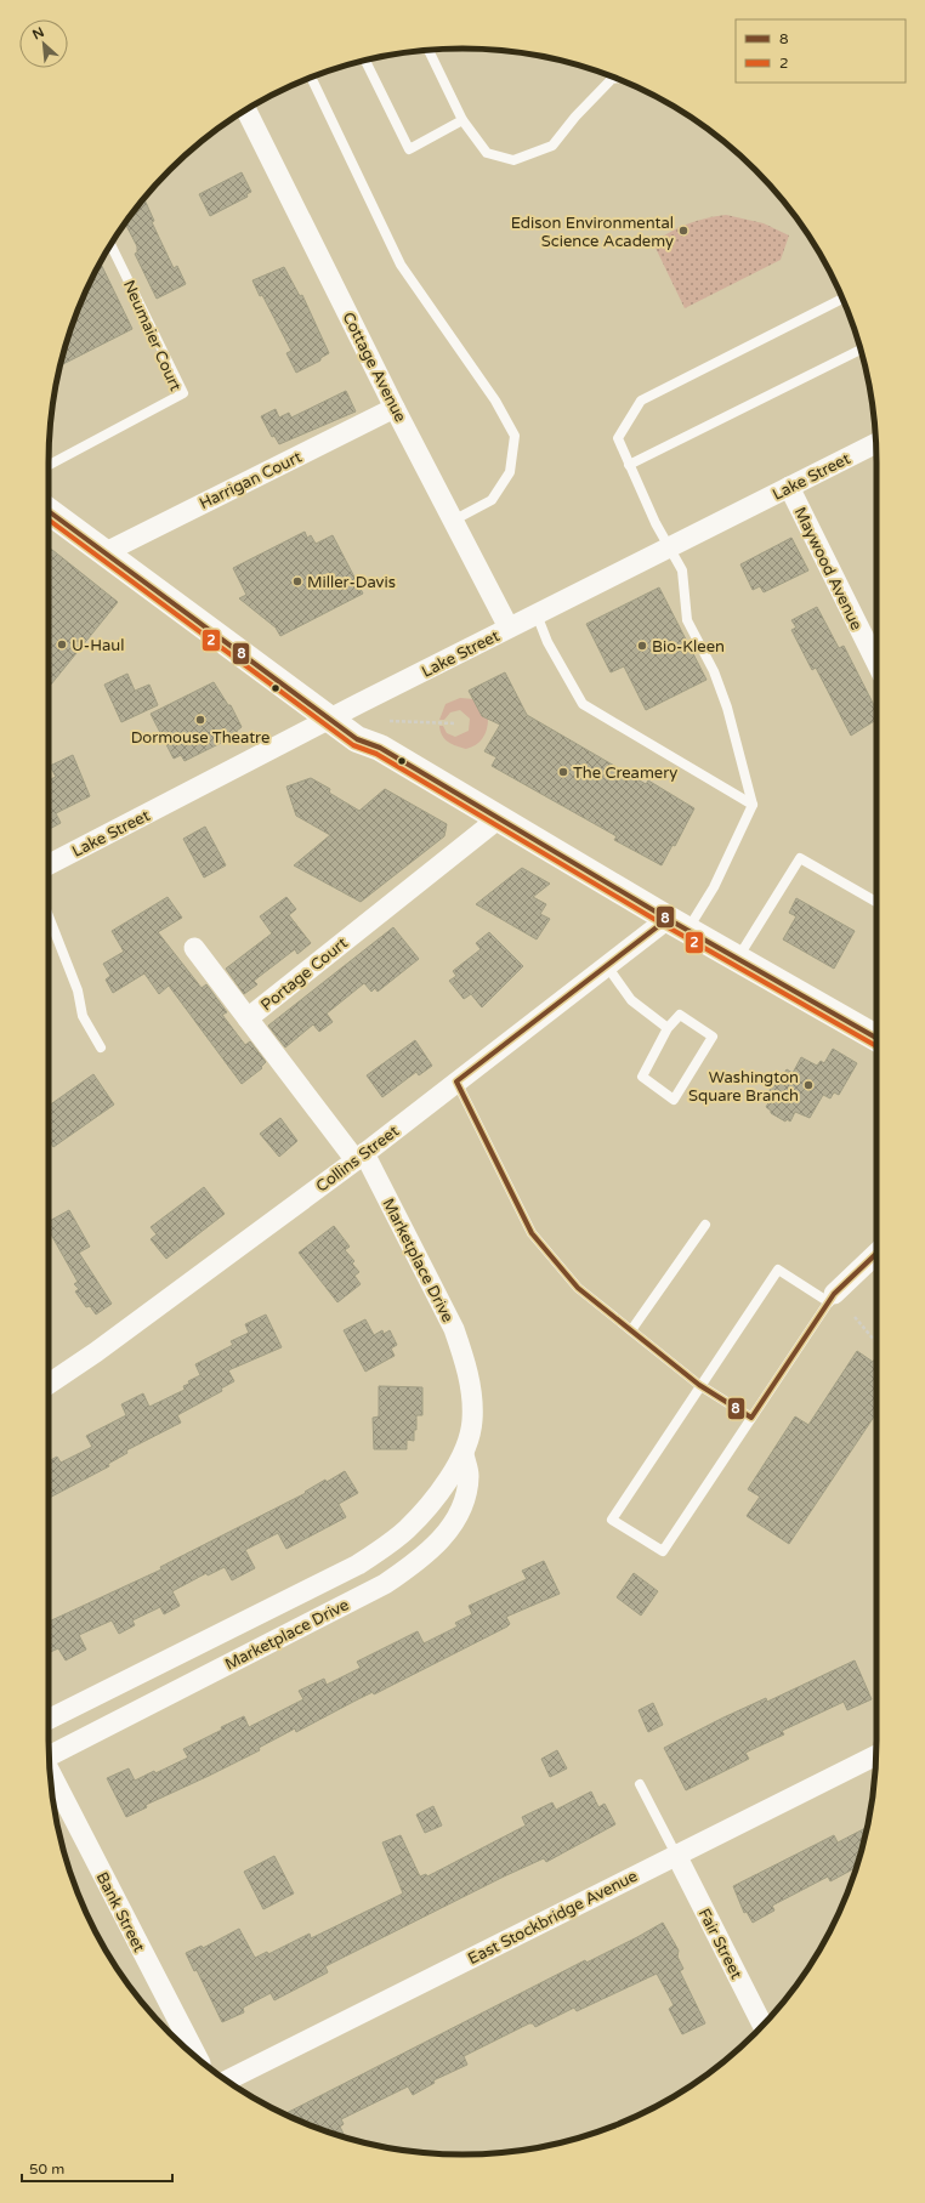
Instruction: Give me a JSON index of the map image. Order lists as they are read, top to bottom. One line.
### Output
{"streets":{"street":["Cottage Avenue","Lake Street","Harrigan Court","Maywood Avenue","Portage Court","Collins Street","Marketplace Drive","Bank Street","East Stockbridge Avenue","Fair Street"],"lane":["Neumaier Court"]},"crossings":[["Cottage Avenue","Lake Street"],["Cottage Avenue","Harrigan Court"],["Lake Street","Maywood Avenue"],["Portage Court","Collins Street"],["Portage Court","Marketplace Drive"],["Collins Street","Marketplace Drive"],["East Stockbridge Avenue","Fair Street"]],"places":["Edison Environmental Science Academy","Miller-Davis","U-Haul","Bio-Kleen","Dormouse Theatre","The Creamery","Washington Square Branch"],"lines":["transit line 8","transit line 2"],"legend":["8","2"],"scale_bar":"50 m","north":"top left"}
